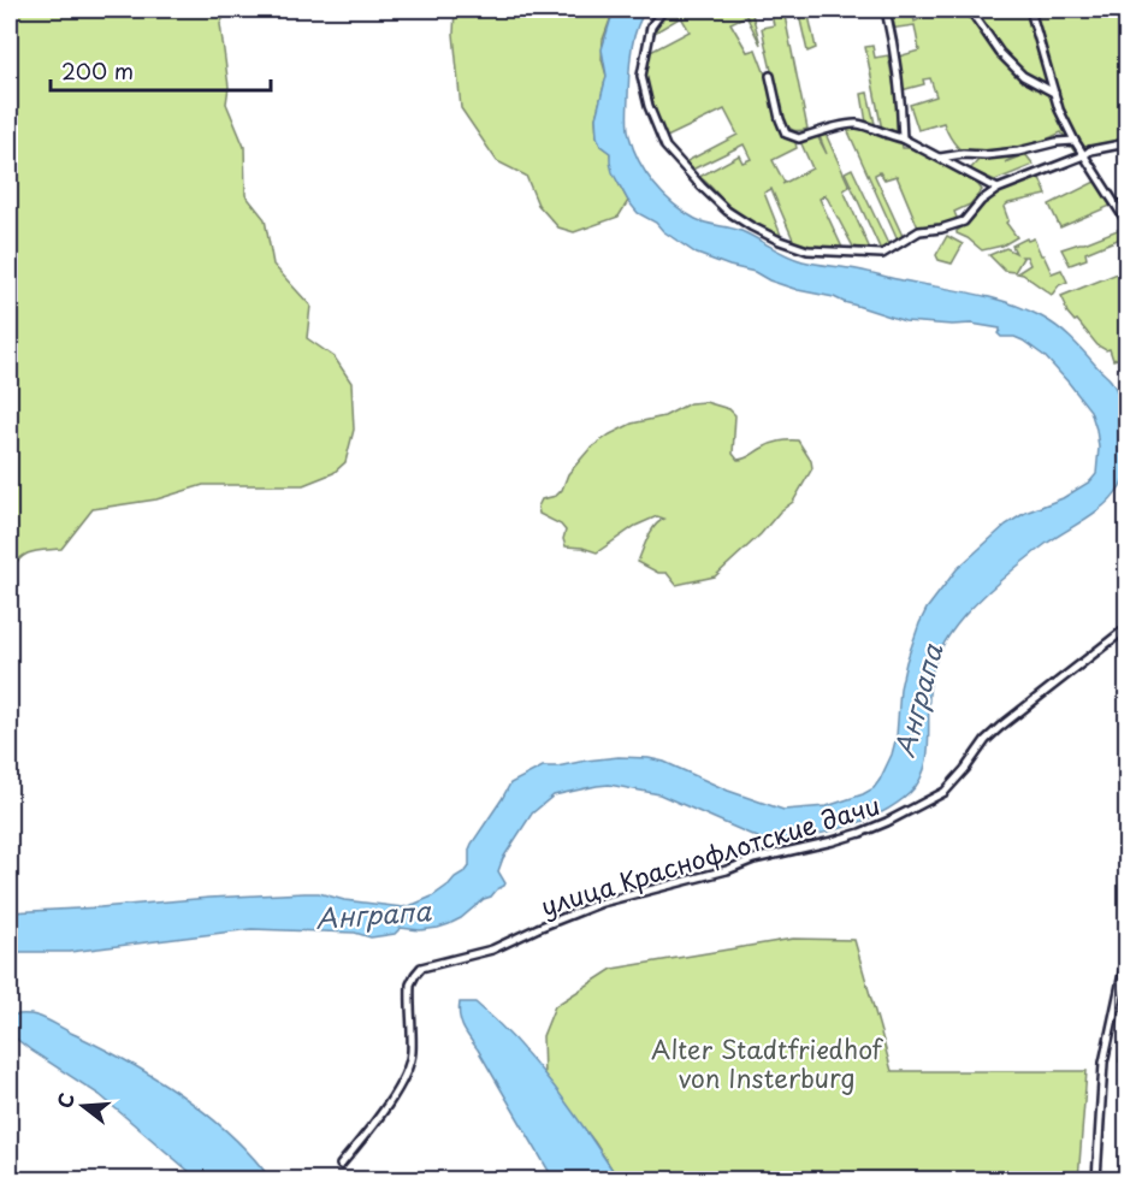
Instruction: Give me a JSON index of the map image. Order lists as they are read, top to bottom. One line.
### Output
{"streets":{"street":["улица Краснофлотские дачи"]},"water":["Анграпа"],"parks":["Alter Stadtfriedhof von Insterburg"],"scale_bar":"200 m","north":"left"}
